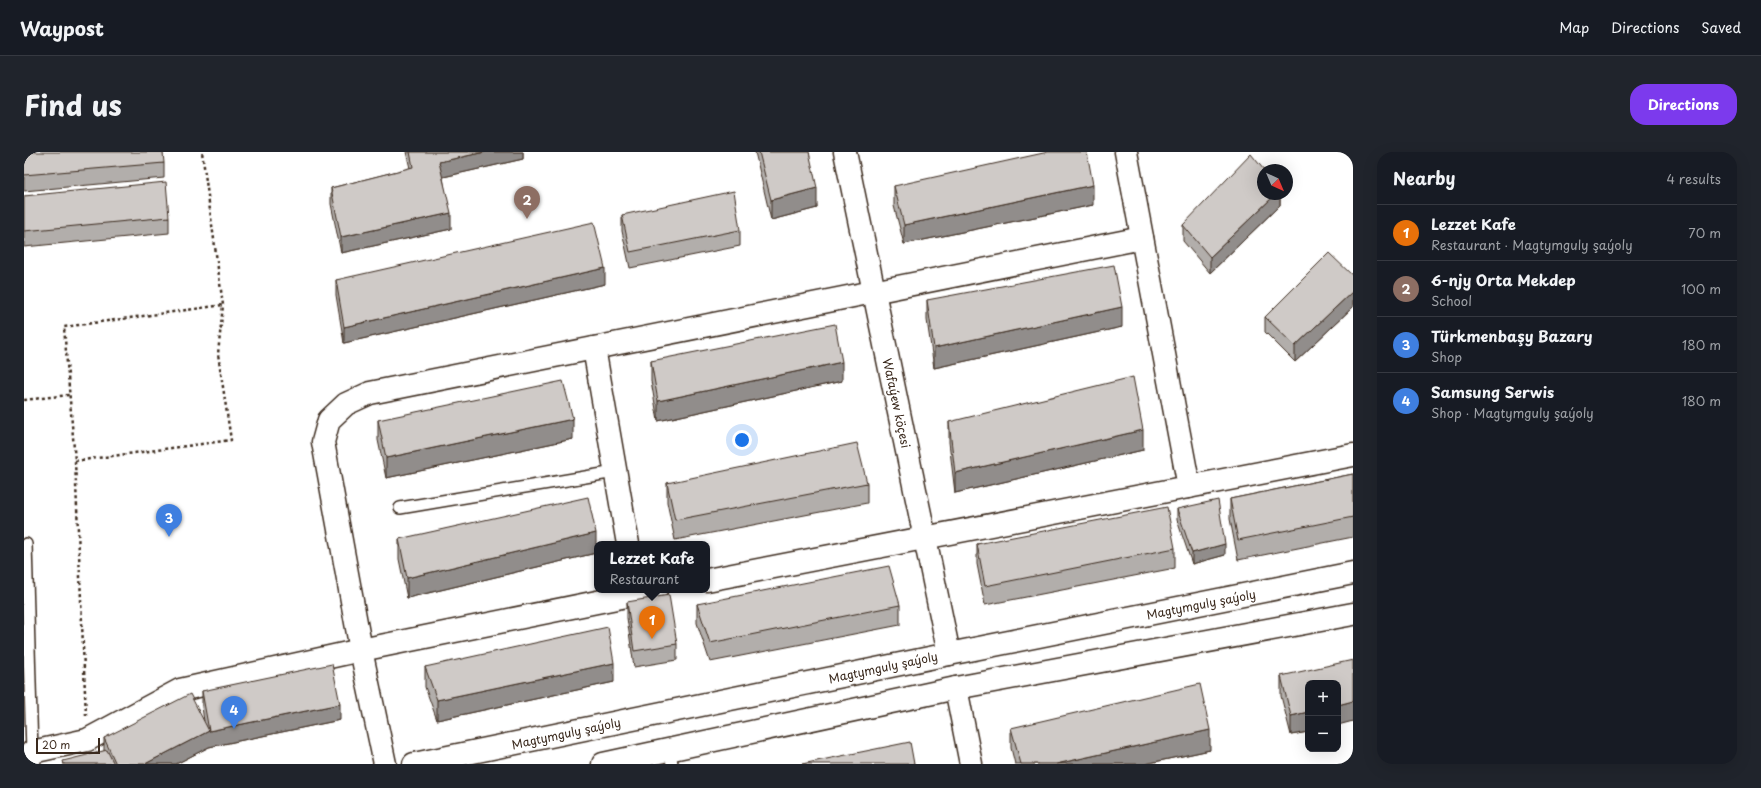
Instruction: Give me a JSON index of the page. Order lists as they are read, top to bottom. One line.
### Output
{"streets":{"street":["Wafaýew köçesi","Magtymguly şaýoly"]},"crossings":[["Wafaýew köçesi","Magtymguly şaýoly"]],"scale_bar":"20 m","north":"bottom right","page":{"header":"Waypost","nav":["Map","Directions","Saved"],"title":"Find us","buttons":"Directions","heading":["Nearby","4 results"],"pins":["2","3","1","4"],"list":[{"mark":"1","name":"Lezzet Kafe","note":"Restaurant · Magtymguly şaýoly","value":"70 m"},{"mark":"2","name":"6-njy Orta Mekdep","note":"School","value":"100 m"},{"mark":"3","name":"Türkmenbaşy Bazary","note":"Shop","value":"180 m"},{"mark":"4","name":"Samsung Serwis","note":"Shop · Magtymguly şaýoly","value":"180 m"}],"popup":["Lezzet Kafe","Restaurant"],"map_buttons":["+","−"],"scale":"20 m"}}
